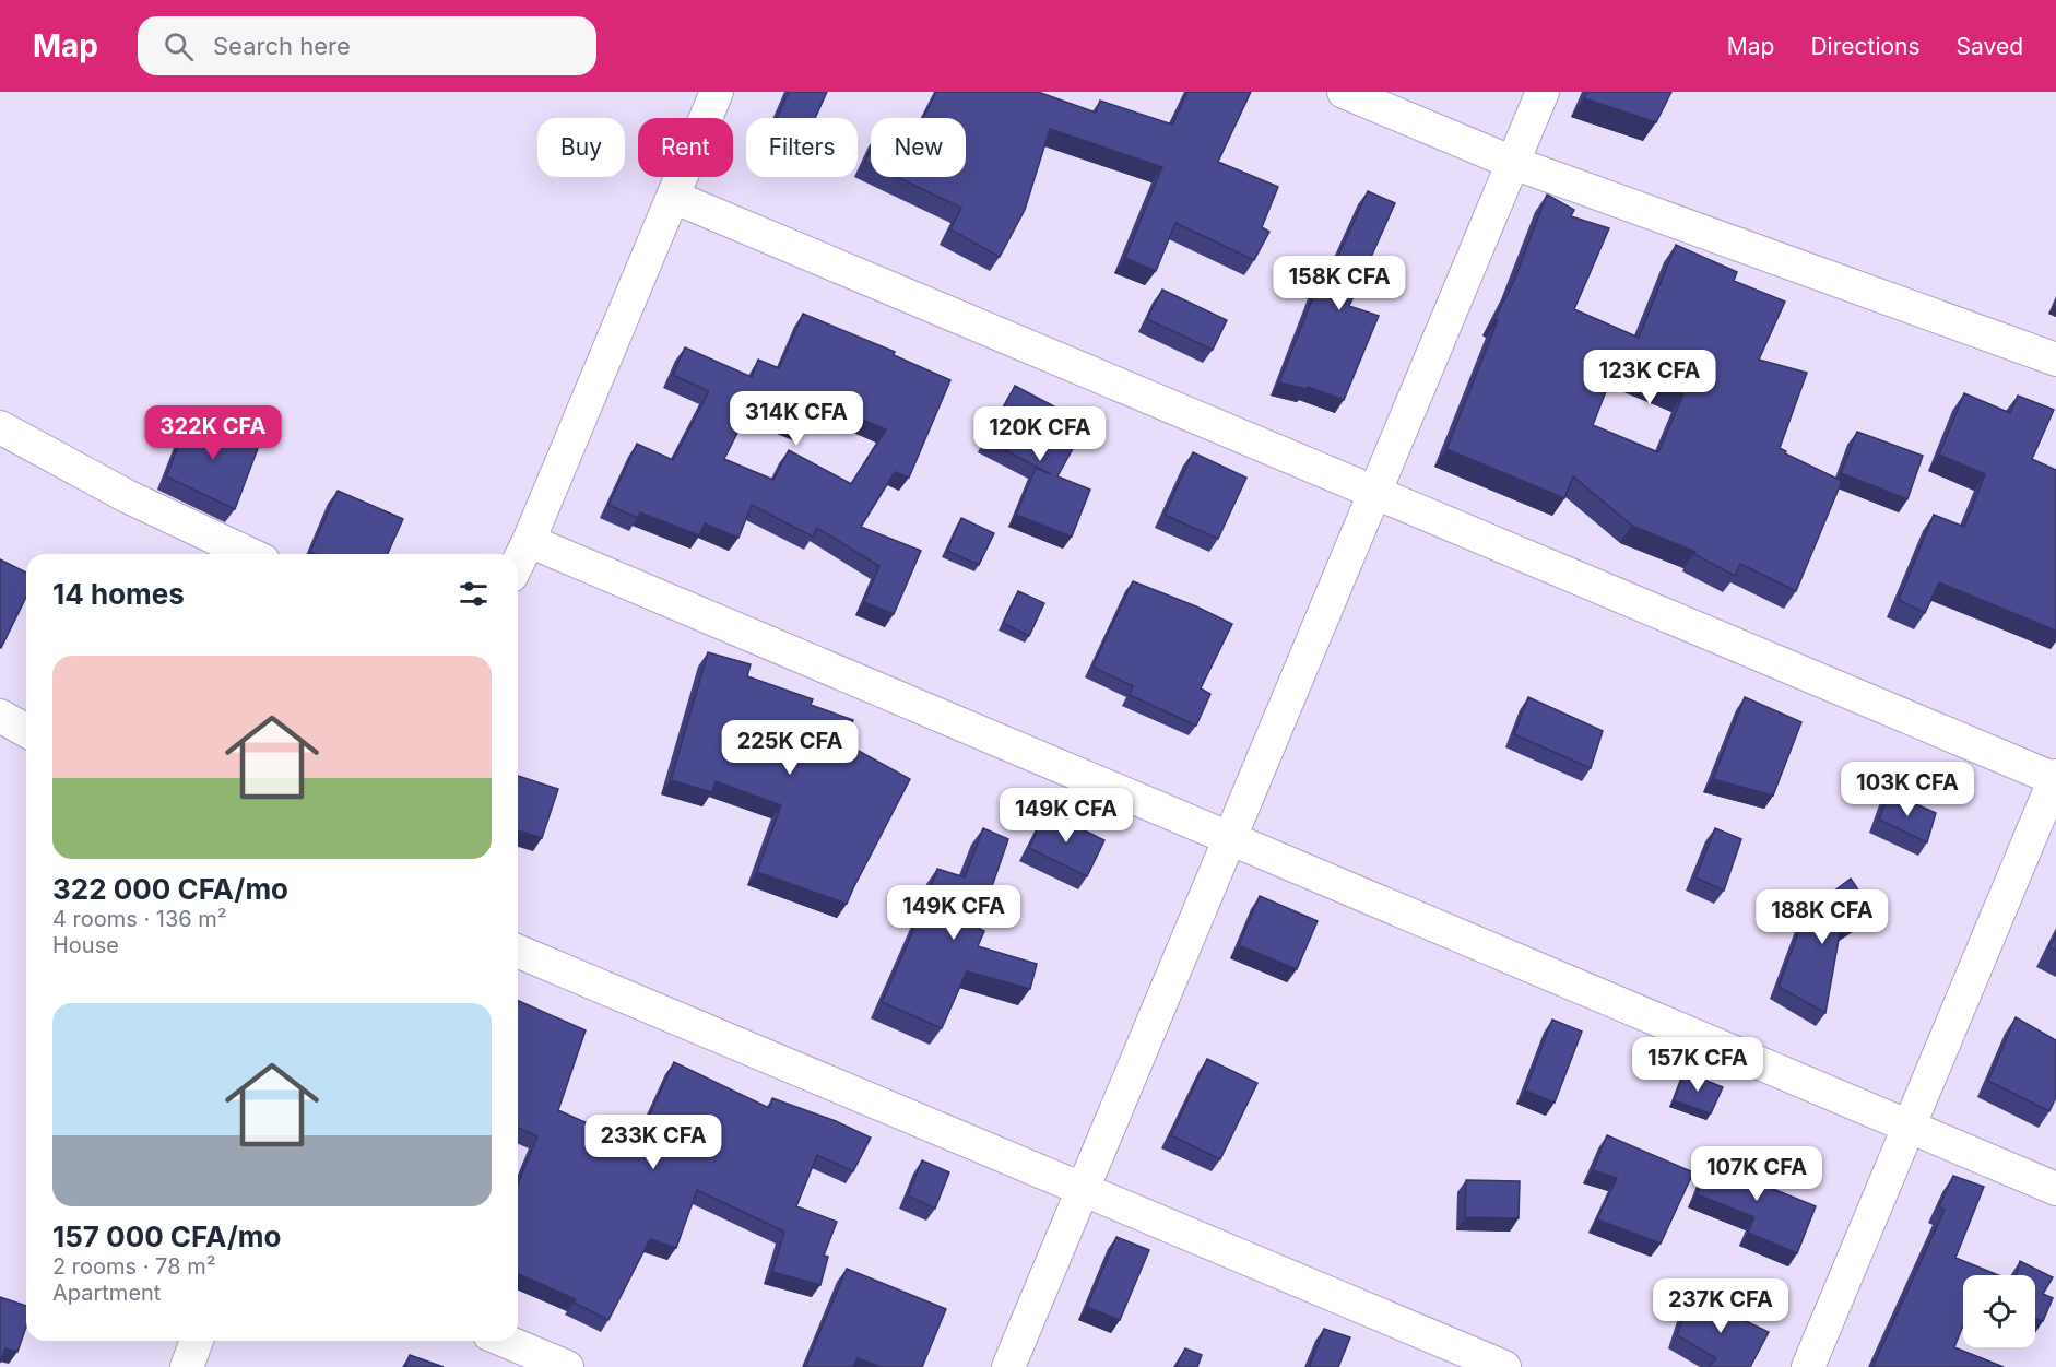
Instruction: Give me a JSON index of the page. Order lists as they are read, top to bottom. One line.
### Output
{"page":{"header":"Map","search":"Search here","nav":["Map","Directions","Saved"],"chip":["Buy","Rent","Filters","New"],"price":["158K CFA","123K CFA","314K CFA","322K CFA","120K CFA","225K CFA","103K CFA","149K CFA","149K CFA","188K CFA","157K CFA","233K CFA","107K CFA","237K CFA"],"heading":"14 homes","list":[{"name":"322 000 CFA/mo","note":"4 rooms · 136 m² · House"},{"name":"157 000 CFA/mo","note":"2 rooms · 78 m² · Apartment"}]}}
